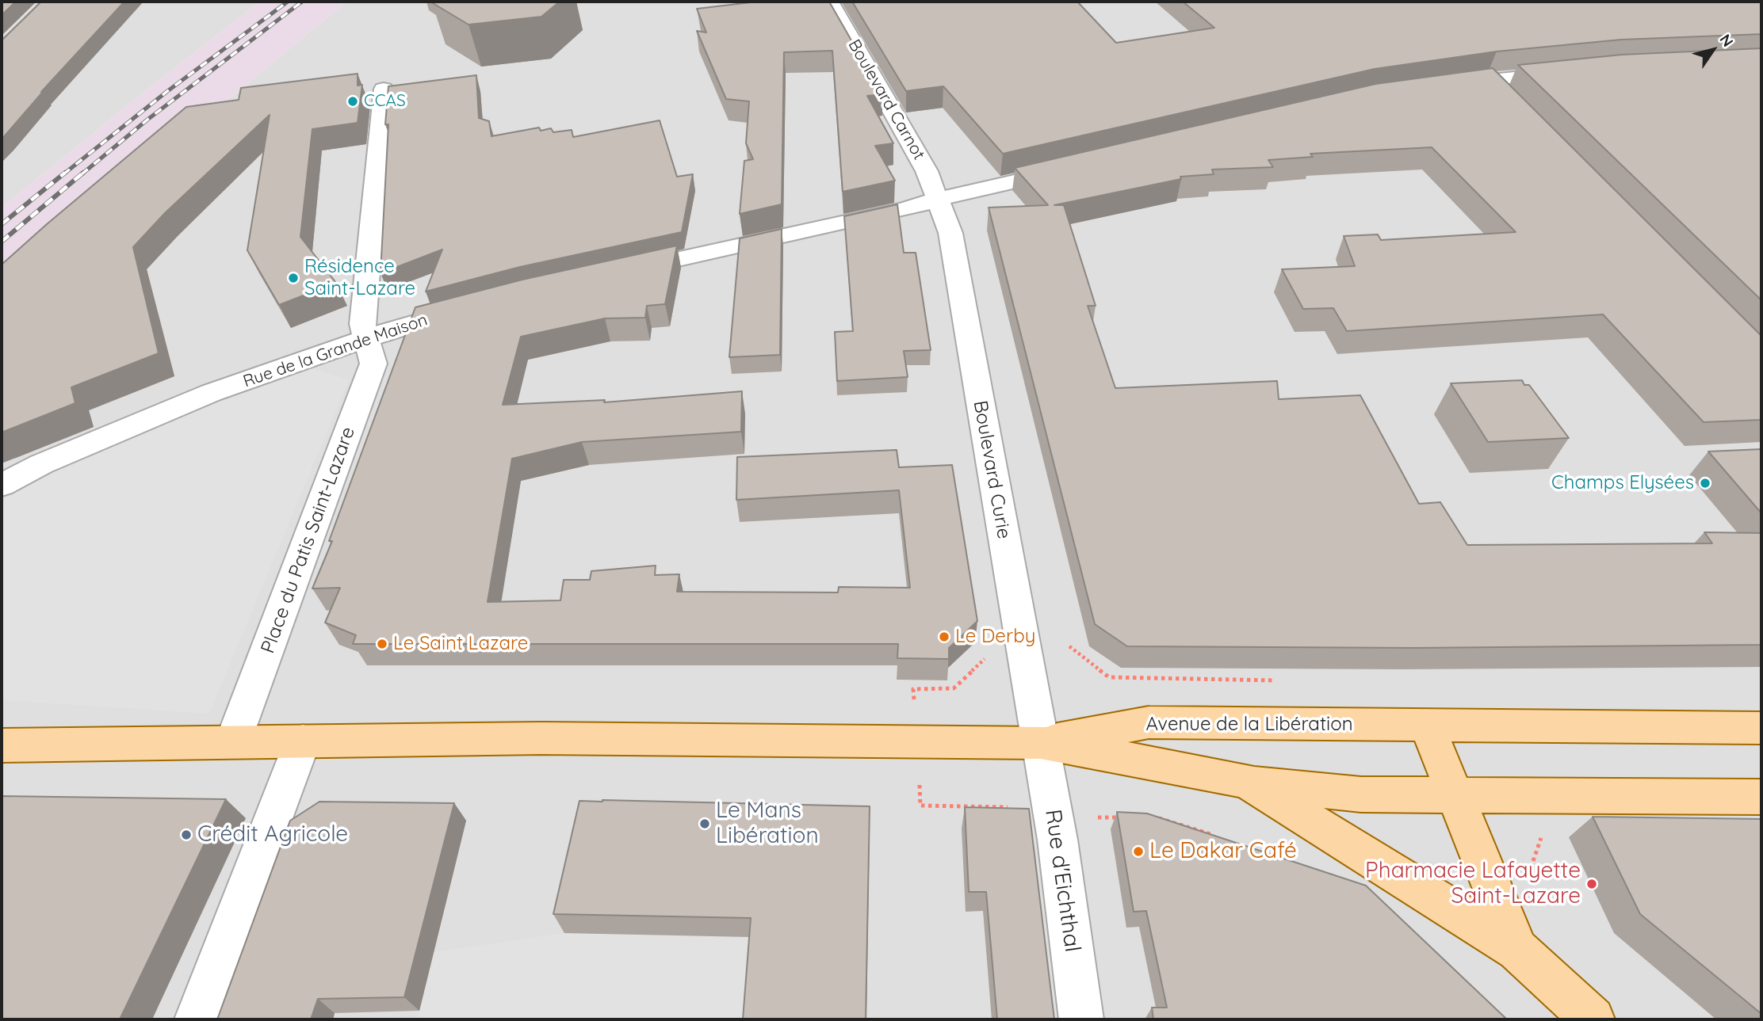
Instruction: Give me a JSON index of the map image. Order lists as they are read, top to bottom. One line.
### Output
{"streets":{"main road":["Avenue de la Libération"],"street":["Boulevard Carnot","Rue de la Grande Maison","Boulevard Curie","Place du Patis Saint-Lazare","Rue d'Eichthal"]},"crossings":[["Boulevard Carnot","Boulevard Curie"],["Rue de la Grande Maison","Place du Patis Saint-Lazare"],["Boulevard Curie","Avenue de la Libération"],["Boulevard Curie","Rue d'Eichthal"],["Avenue de la Libération","Rue d'Eichthal"]],"places":["CCAS","Résidence Saint-Lazare","Champs Elysées","Le Derby","Le Saint Lazare","Le Mans Libération","Crédit Agricole","Le Dakar Café","Pharmacie Lafayette Saint-Lazare"],"north":"top right"}
